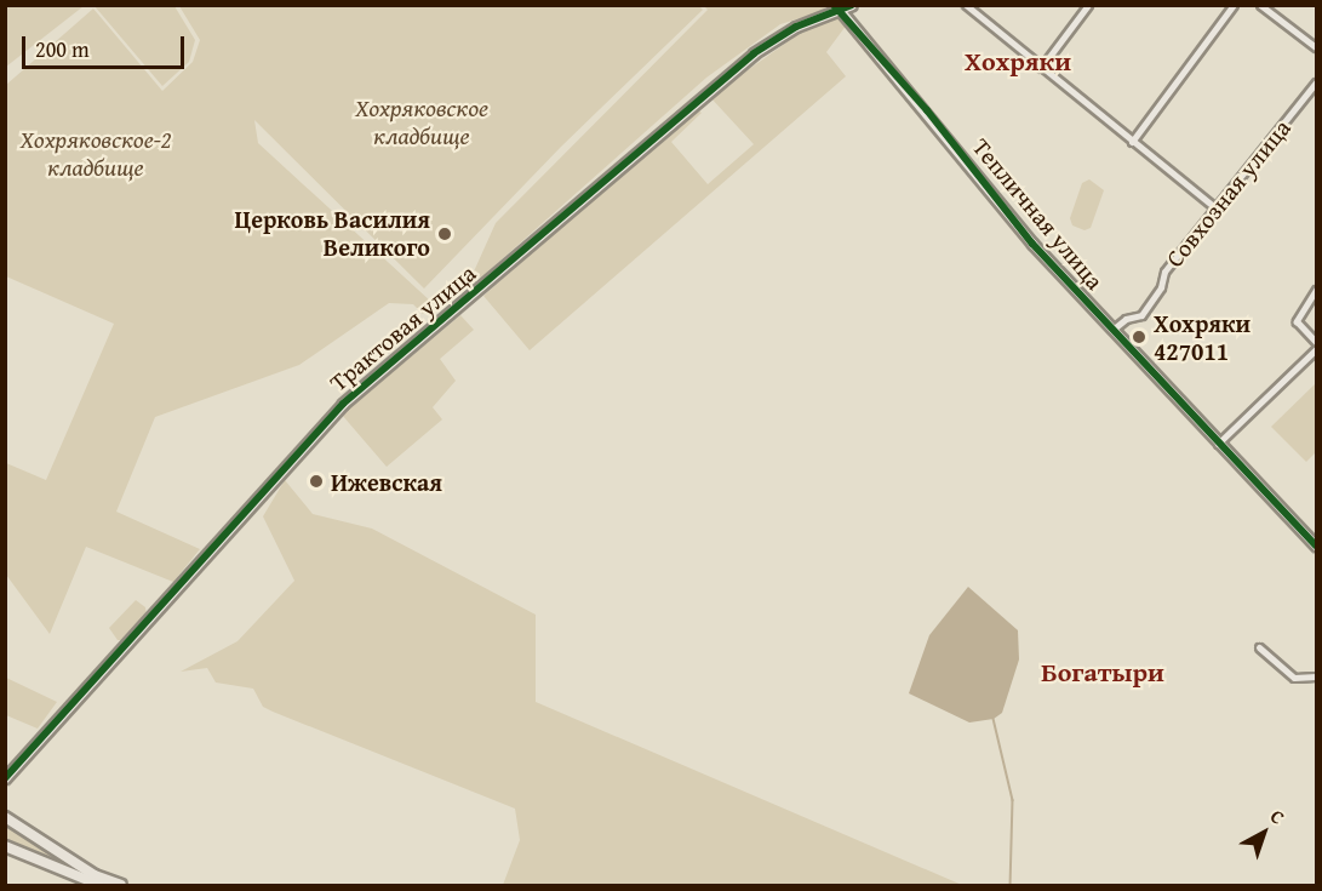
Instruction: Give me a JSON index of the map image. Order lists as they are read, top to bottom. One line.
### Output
{"streets":{"street":["Совхозная улица","Тепличная улица","Трактовая улица"]},"crossings":[["Совхозная улица","Тепличная улица"],["Тепличная улица","Трактовая улица"]],"districts":["Хохряки","Богатыри"],"parks":["Хохряковское кладбище","Хохряковское-2 кладбище"],"places":["Церковь Василия Великого","Хохряки 427011","Ижевская"],"scale_bar":"200 m","north":"top right"}
